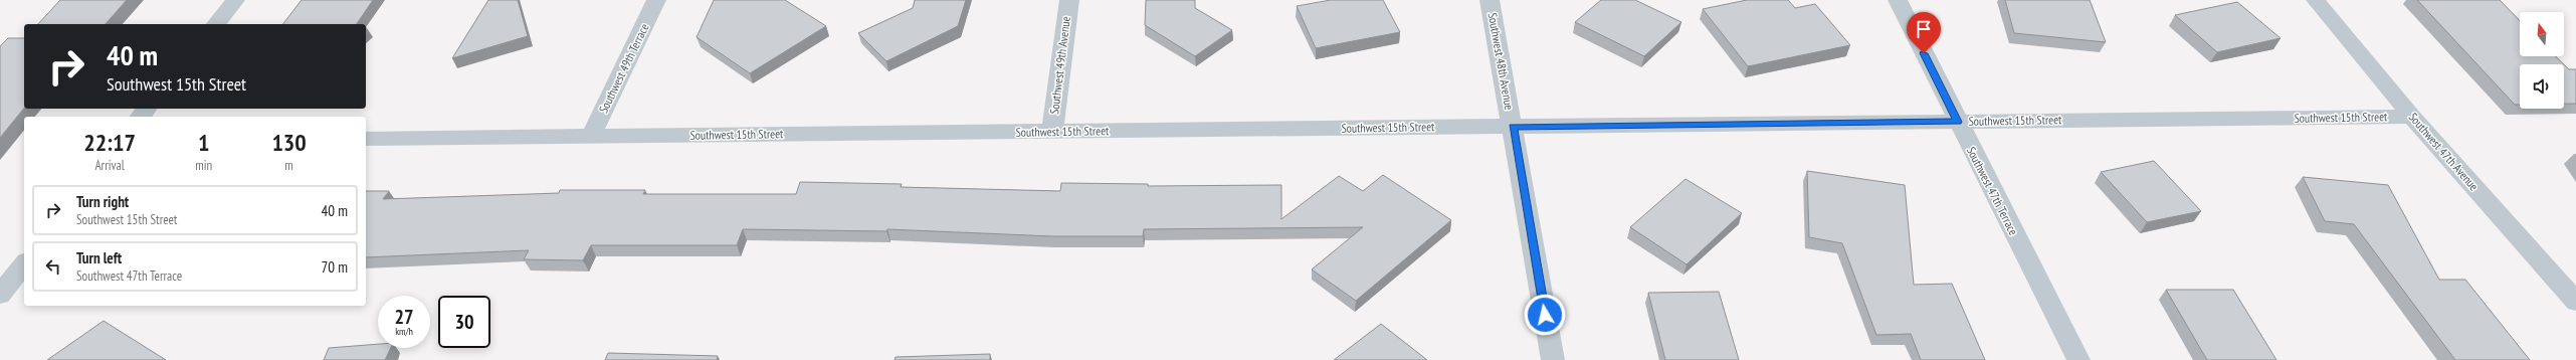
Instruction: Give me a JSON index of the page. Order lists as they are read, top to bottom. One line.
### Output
{"streets":{"street":["Southwest 48th Avenue","Southwest 49th Avenue","Southwest 49th Terrace","Southwest 15th Street","Southwest 47th Avenue","Southwest 47th Terrace"]},"crossings":[["Southwest 48th Avenue","Southwest 15th Street"],["Southwest 49th Avenue","Southwest 15th Street"],["Southwest 49th Terrace","Southwest 15th Street"],["Southwest 15th Street","Southwest 47th Avenue"],["Southwest 15th Street","Southwest 47th Terrace"]],"north":"top","page":{"turn":["40 m","Southwest 15th Street"],"eta":["22:17","Arrival","1","min","130","m"],"list":[{"name":"Turn right","note":"Southwest 15th Street","value":"40 m"},{"name":"Turn left","note":"Southwest 47th Terrace","value":"70 m"}],"speed":"27 km/h","limit":"30"}}
